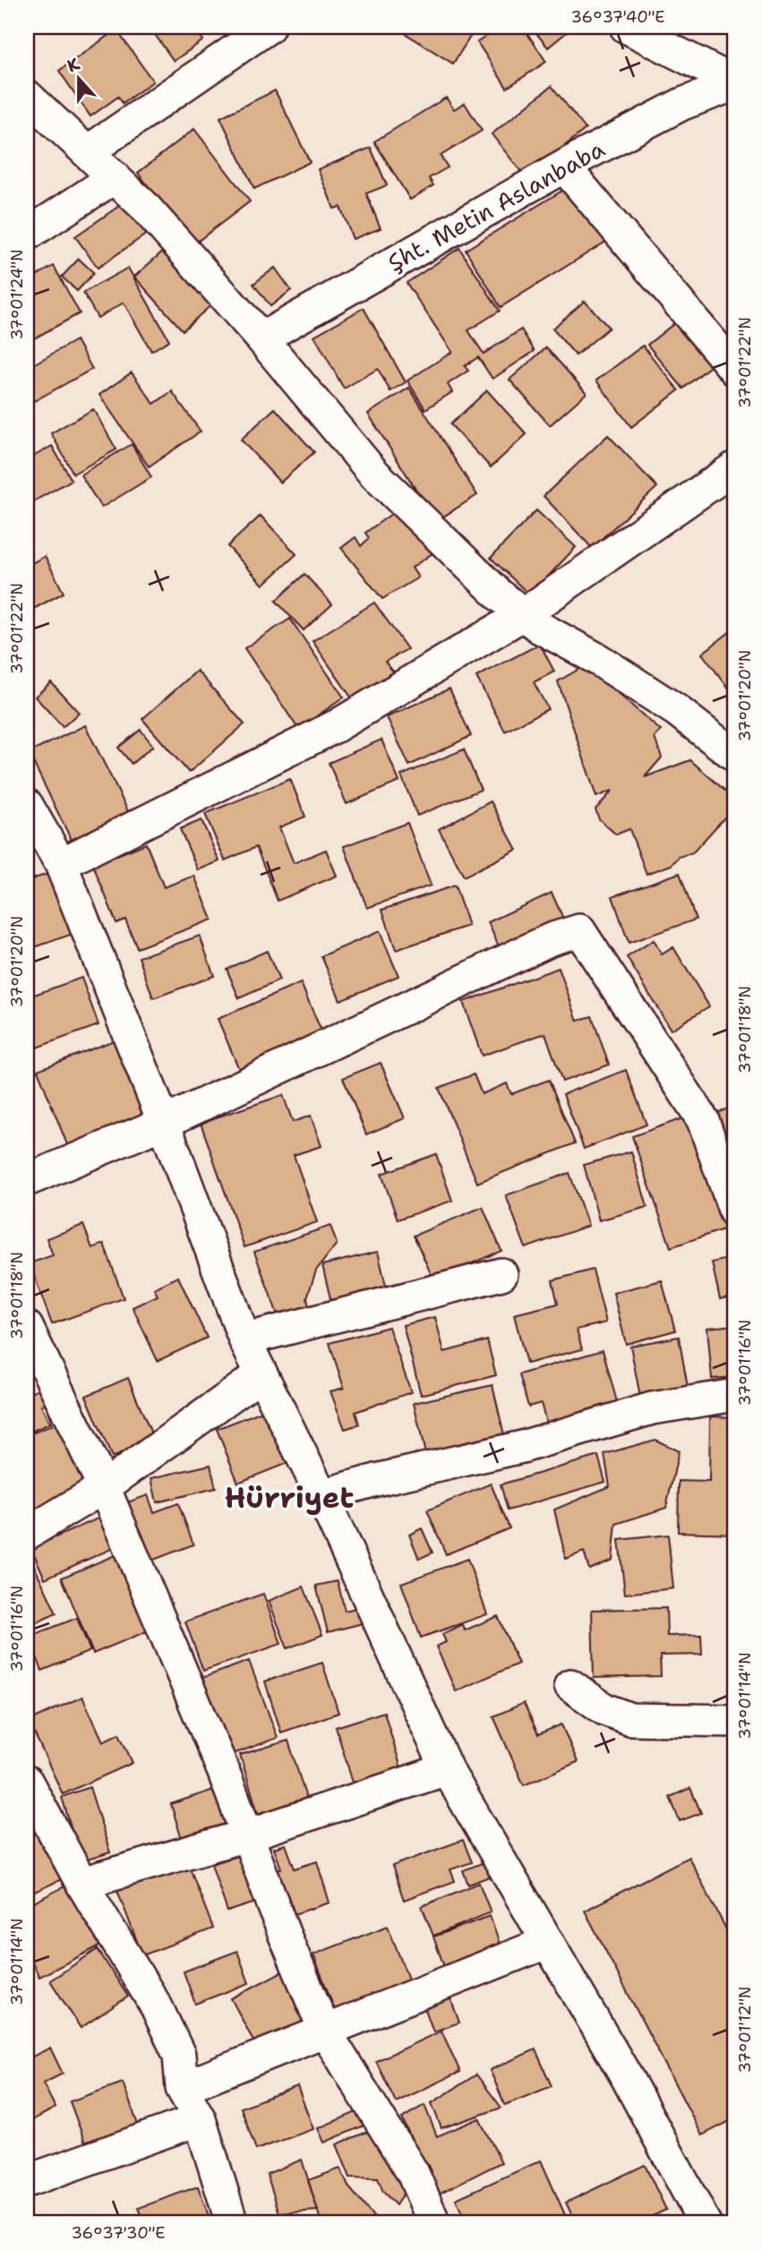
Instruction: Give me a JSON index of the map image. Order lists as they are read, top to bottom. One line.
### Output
{"streets":{"street":["Şht. Metin Aslanbaba"]},"districts":["Hürriyet"],"north":"top","coordinates":["36°37'40\"E","37°01'24\"N","37°01'22\"N","37°01'20\"N","37°01'18\"N","37°01'16\"N","37°01'14\"N","37°01'12\"N","36°37'30\"E"]}
